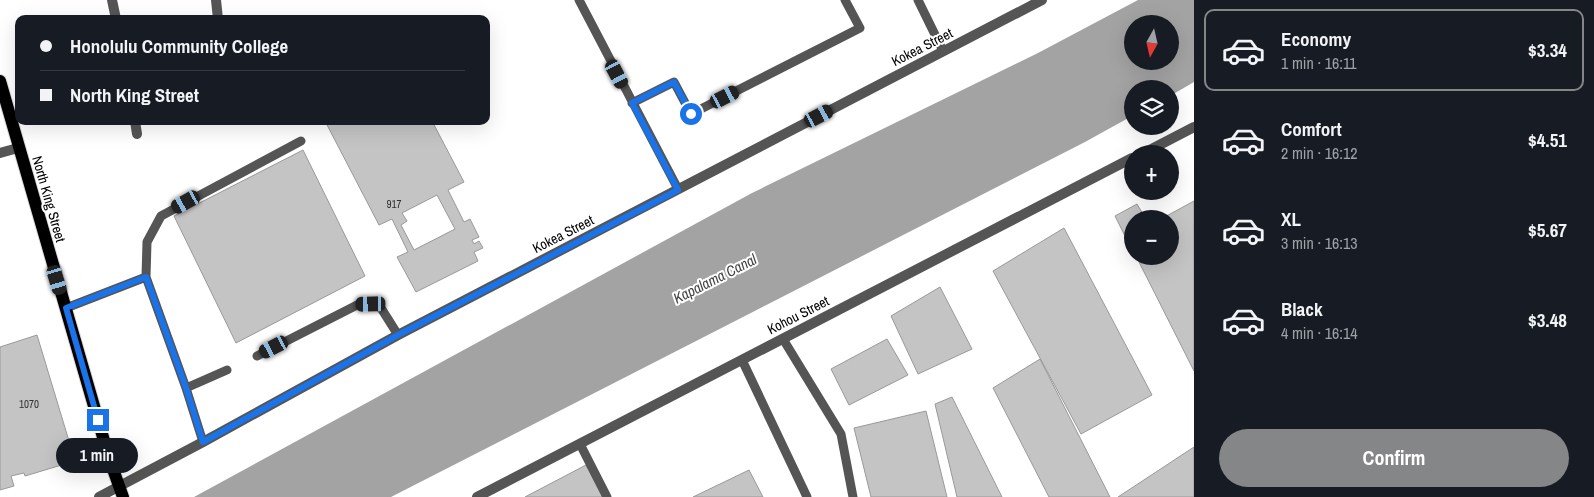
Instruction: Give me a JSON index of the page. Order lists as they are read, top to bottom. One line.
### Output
{"streets":{"main road":["North King Street"],"street":["Kokea Street","Kohou Street"]},"crossings":[["Kokea Street","North King Street"]],"water":["Kapalama Canal"],"house_numbers":["917","1070"],"north":"bottom","page":{"list":[{"name":"Economy","note":"1 min · 16:11","value":"$3.34"},{"name":"Comfort","note":"2 min · 16:12","value":"$4.51"},{"name":"XL","note":"3 min · 16:13","value":"$5.67"},{"name":"Black","note":"4 min · 16:14","value":"$3.48"}],"map_buttons":["+","−"],"banner":["Honolulu Community College","North King Street"],"buttons":"Confirm","bubble":"1 min"}}
